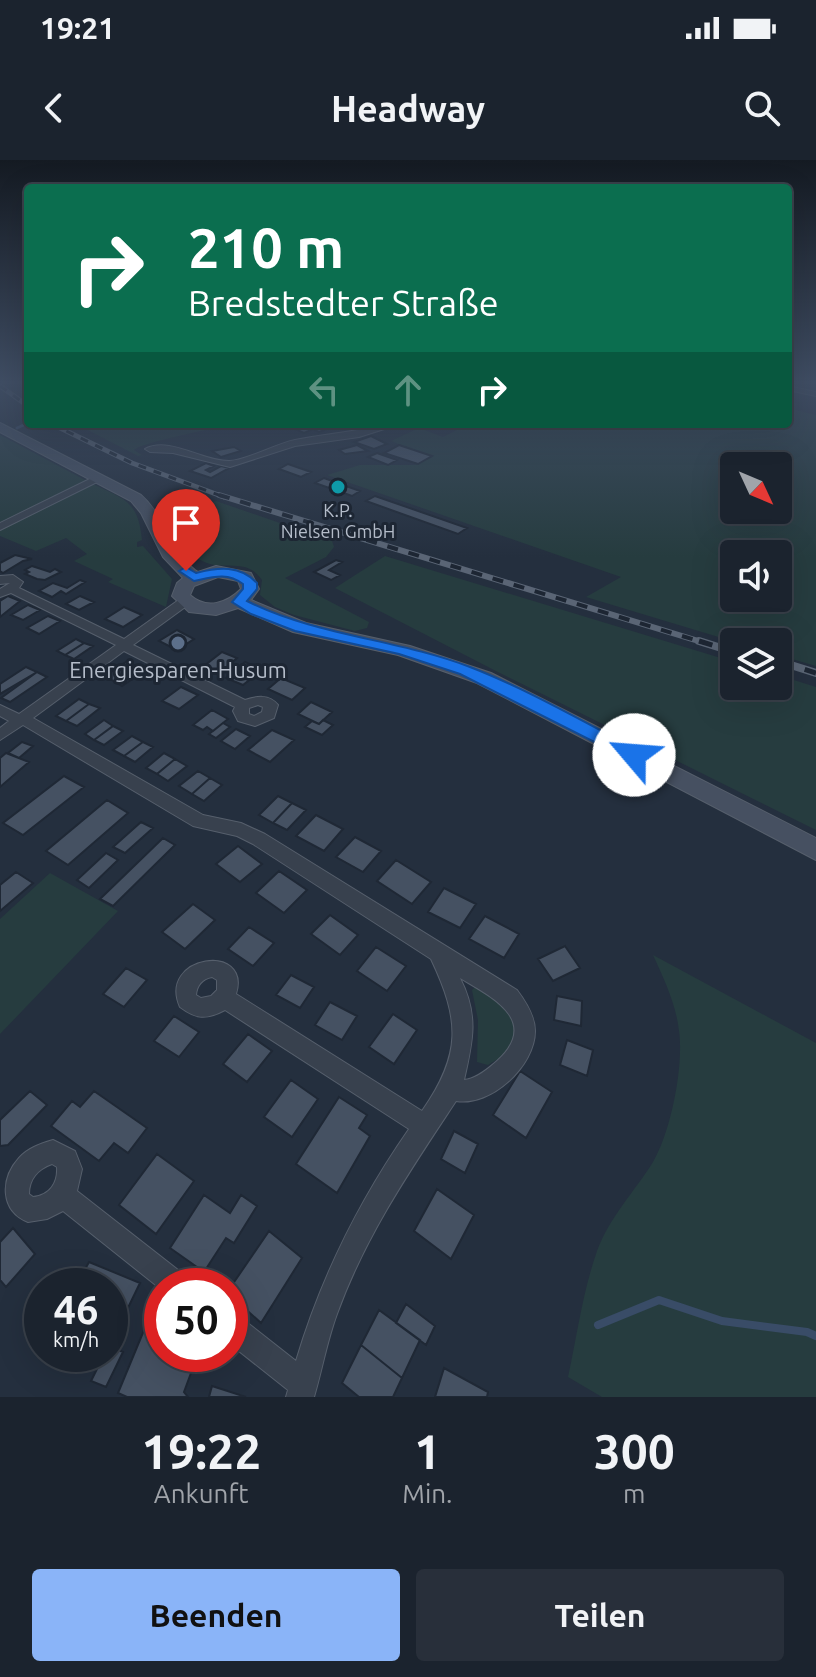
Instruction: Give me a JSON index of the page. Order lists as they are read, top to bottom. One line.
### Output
{"places":["K.P. Nielsen GmbH","Energiesparen-Husum"],"north":"bottom right","page":{"status":"19:21","header":"Headway","turn":["210 m","Bredstedter Straße"],"speed":"46 km/h","limit":"50","eta":["19:22","Ankunft","1","Min.","300","m"],"buttons":["Beenden","Teilen"]}}
